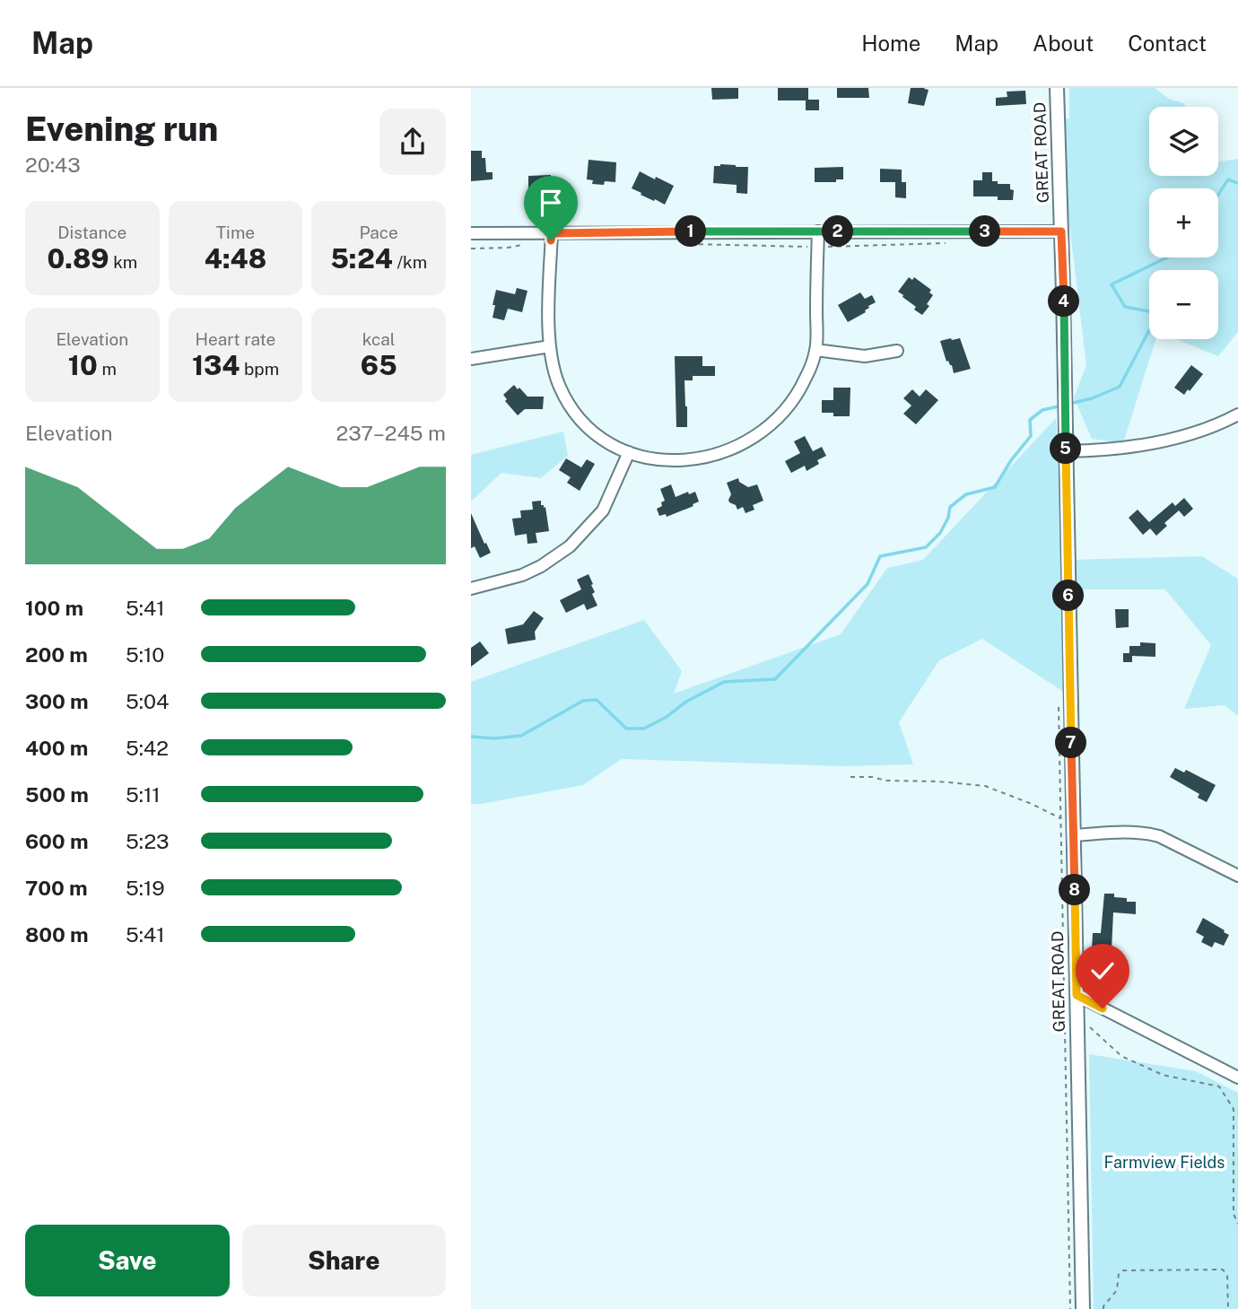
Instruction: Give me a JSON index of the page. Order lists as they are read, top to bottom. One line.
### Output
{"streets":{"street":["GREAT ROAD"]},"parks":["Farmview Fields"],"page":{"header":"Map","nav":["Home","Map","About","Contact"],"heading":["Evening run","20:43"],"map_buttons":["+","−"],"stats":[["Distance","0.89 km"],["Time","4:48"],["Pace","5:24 /km"],["Elevation","10 m"],["Heart rate","134 bpm"],["kcal","65"]],"pins":["1","2","3","4","5","6","7","8"],"chart":["Elevation","237–245 m"],"list":[{"name":"100 m","note":"5:41"},{"name":"200 m","note":"5:10"},{"name":"300 m","note":"5:04"},{"name":"400 m","note":"5:42"},{"name":"500 m","note":"5:11"},{"name":"600 m","note":"5:23"},{"name":"700 m","note":"5:19"},{"name":"800 m","note":"5:41"}],"buttons":["Save","Share"]}}
